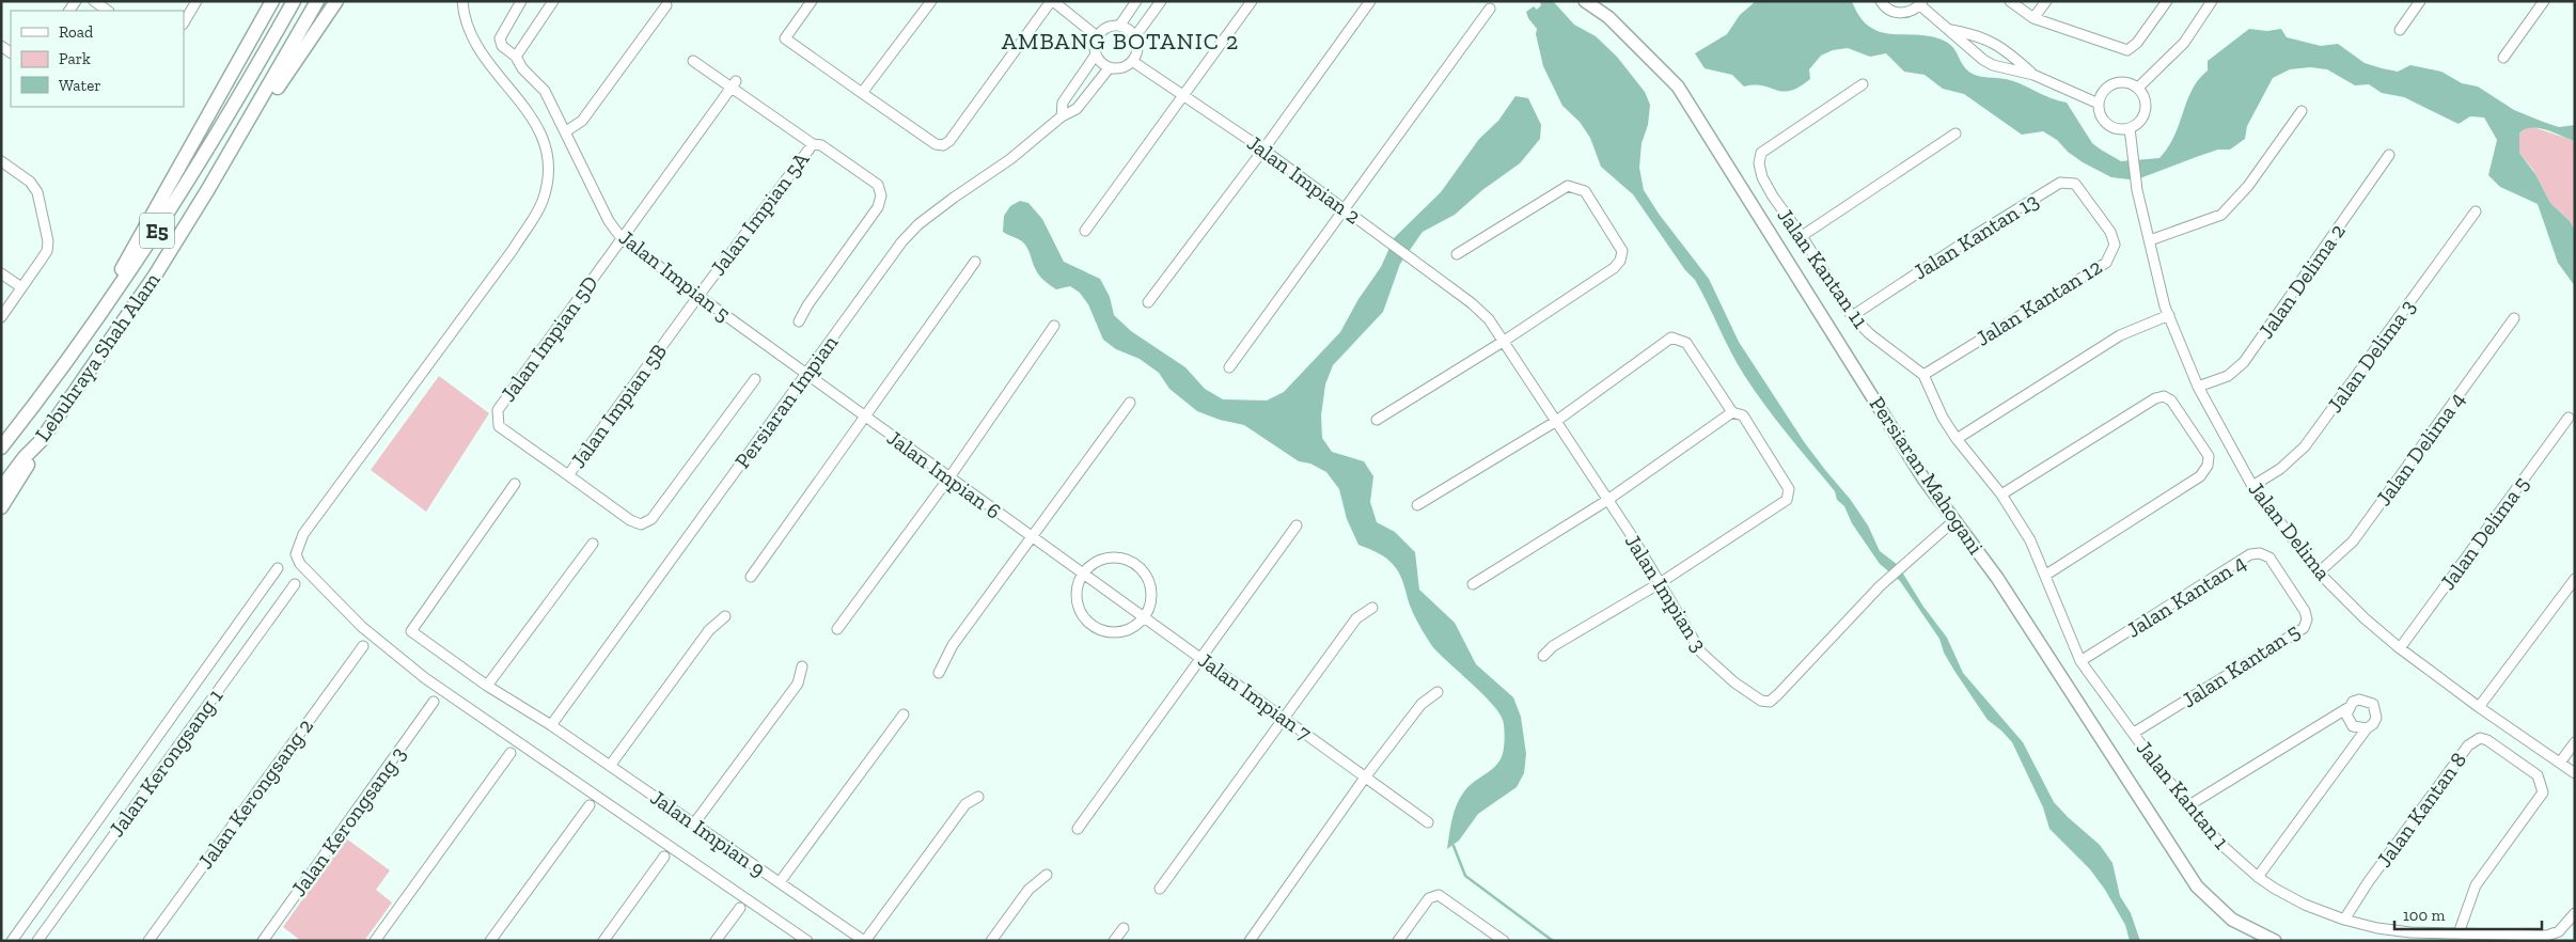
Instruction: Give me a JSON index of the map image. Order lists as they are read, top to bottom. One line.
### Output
{"streets":{"highway":["E5","Lebuhraya Shah Alam"],"main road":["Persiaran Mahogani"],"street":["Jalan Impian 2","Jalan Impian 5A","Jalan Kantan 13","Jalan Kantan 11","Jalan Impian 5","Jalan Delima 2","Jalan Kantan 12","Jalan Impian 5D","Jalan Delima 3","Persiaran Impian","Jalan Impian 5B","Jalan Delima 4","Jalan Impian 6","Jalan Delima","Jalan Delima 5","Jalan Impian 3","Jalan Kantan 4","Jalan Kantan 5","Jalan Impian 7","Jalan Kerongsang 1","Jalan Kerongsang 2","Jalan Kantan 1","Jalan Kantan 8","Jalan Kerongsang 3","Jalan Impian 9"]},"crossings":[["Jalan Impian 2","Persiaran Impian"],["Jalan Impian 2","Jalan Impian 3"],["Jalan Impian 5A","Jalan Impian 5"],["Jalan Impian 5A","Jalan Impian 5B"],["Jalan Kantan 13","Jalan Kantan 11"],["Jalan Kantan 13","Jalan Kantan 12"],["Jalan Kantan 11","Jalan Kantan 12"],["Jalan Kantan 11","Jalan Kantan 1"],["Jalan Impian 5","Jalan Impian 5D"],["Jalan Impian 5","Persiaran Impian"],["Jalan Impian 5","Jalan Impian 5B"],["Jalan Impian 5","Jalan Impian 6"],["Jalan Delima 2","Jalan Delima"],["Jalan Impian 5D","Jalan Impian 5B"],["Jalan Delima 3","Jalan Delima"],["Persiaran Impian","Jalan Impian 6"],["Persiaran Impian","Jalan Impian 9"],["Jalan Delima 4","Jalan Delima"],["Jalan Impian 6","Jalan Impian 7"],["Persiaran Mahogani","Jalan Impian 3"],["Jalan Delima","Jalan Delima 5"],["Jalan Kantan 4","Jalan Kantan 5"],["Jalan Kantan 4","Jalan Kantan 1"],["Jalan Kantan 5","Jalan Kantan 1"],["Jalan Kantan 1","Jalan Kantan 8"]],"districts":["AMBANG BOTANIC 2"],"legend":["Road","Park","Water"],"scale_bar":"100 m"}
